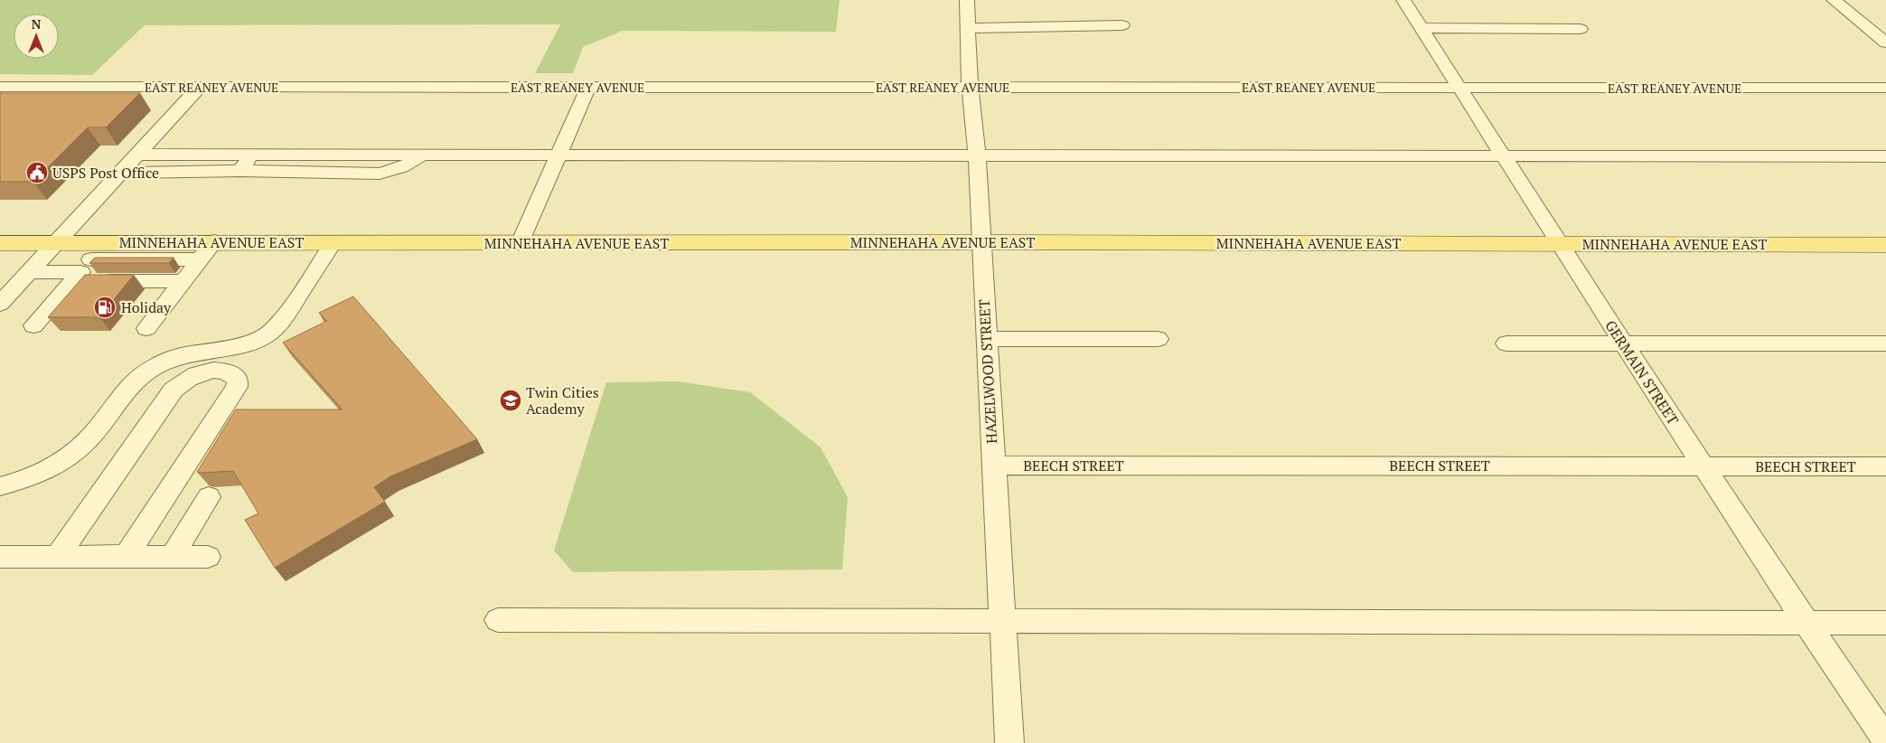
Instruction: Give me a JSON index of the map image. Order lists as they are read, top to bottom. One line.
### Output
{"streets":{"main road":["MINNEHAHA AVENUE EAST"],"street":["EAST REANEY AVENUE","HAZELWOOD STREET","GERMAIN STREET","BEECH STREET"]},"crossings":[["EAST REANEY AVENUE","HAZELWOOD STREET"],["EAST REANEY AVENUE","GERMAIN STREET"],["MINNEHAHA AVENUE EAST","HAZELWOOD STREET"],["MINNEHAHA AVENUE EAST","GERMAIN STREET"],["HAZELWOOD STREET","BEECH STREET"],["GERMAIN STREET","BEECH STREET"]],"places":{"public building":["USPS Post Office"],"fuel station":["Holiday"],"school or university":["Twin Cities Academy"]},"north":"top"}
